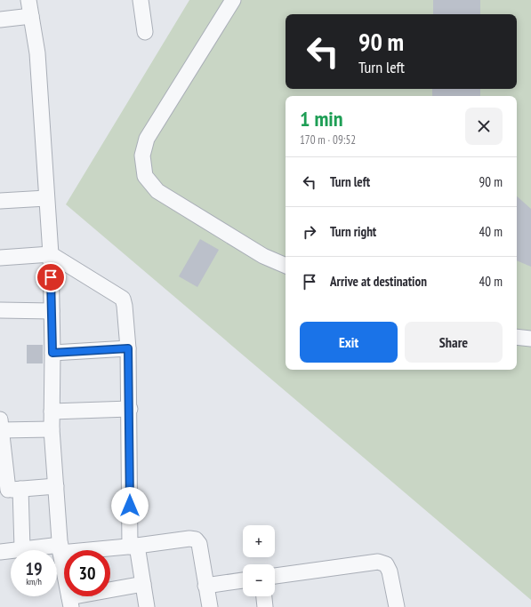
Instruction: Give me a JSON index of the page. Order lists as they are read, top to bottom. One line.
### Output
{"page":{"turn":["90 m","Turn left"],"heading":["1 min","170 m · 09:52"],"list":[{"name":"Turn left","value":"90 m"},{"name":"Turn right","value":"40 m"},{"name":"Arrive at destination","value":"40 m"}],"buttons":["Exit","Share"],"map_buttons":["+","−"],"speed":"19 km/h","limit":"30"}}
